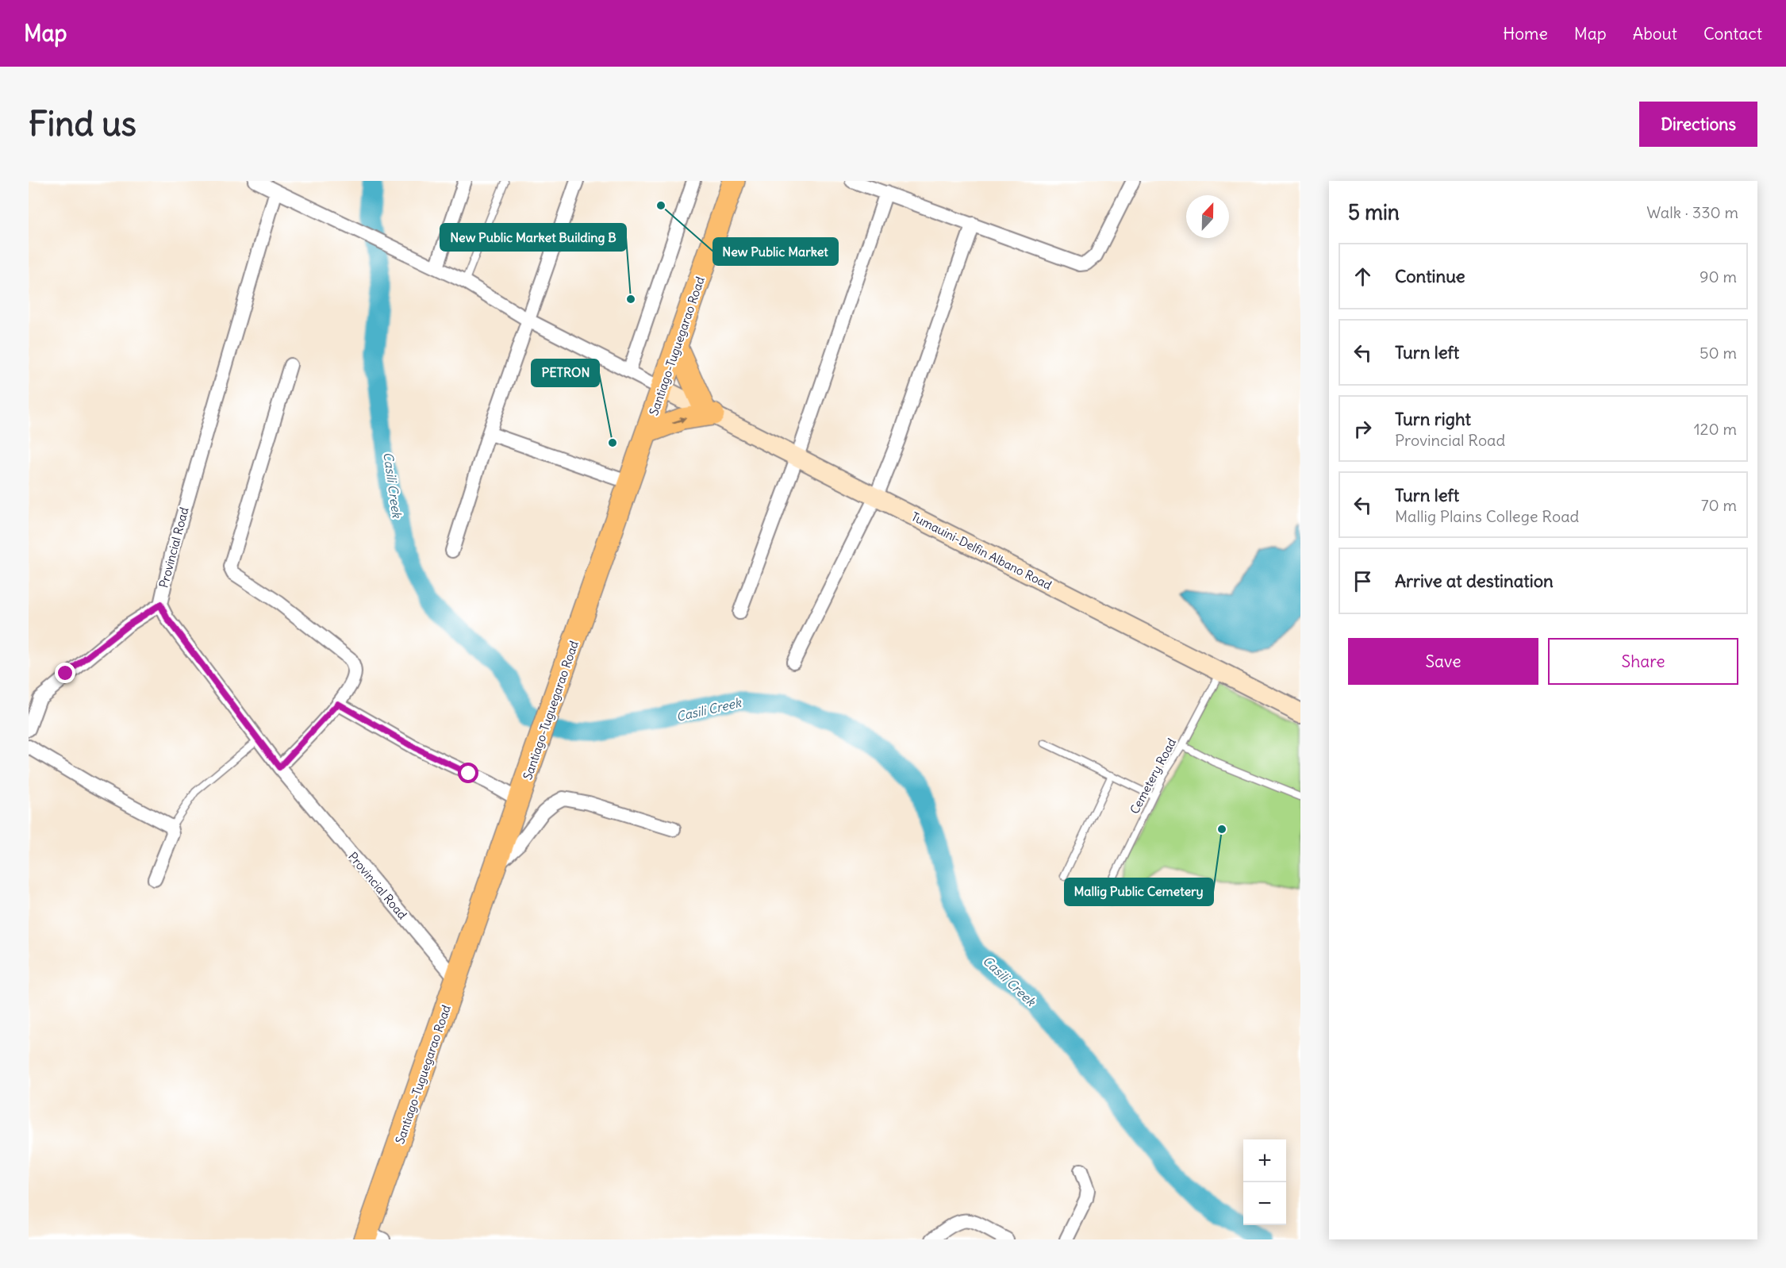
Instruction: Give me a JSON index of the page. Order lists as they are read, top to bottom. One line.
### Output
{"streets":{"highway":["Santiago-Tuguegarao Road"],"main road":["Tumauini-Delfin Albano Road"],"street":["Provincial Road"],"lane":["Cemetery Road"]},"crossings":[["Santiago-Tuguegarao Road","Provincial Road"],["Santiago-Tuguegarao Road","Tumauini-Delfin Albano Road"],["Tumauini-Delfin Albano Road","Cemetery Road"]],"water":["Casili Creek"],"places":["New Public Market","New Public Market Building B","PETRON","Mallig Public Cemetery"],"north":"top","page":{"header":"Map","nav":["Home","Map","About","Contact"],"buttons":["Directions",["Save","Share"]],"title":"Find us","heading":["5 min","Walk · 330 m"],"list":[["Continue","90 m"],["Turn left","50 m"],["Turn right","Provincial Road","120 m"],["Turn left","Mallig Plains College Road","70 m"],"Arrive at destination"],"map_buttons":["+","−"]}}
